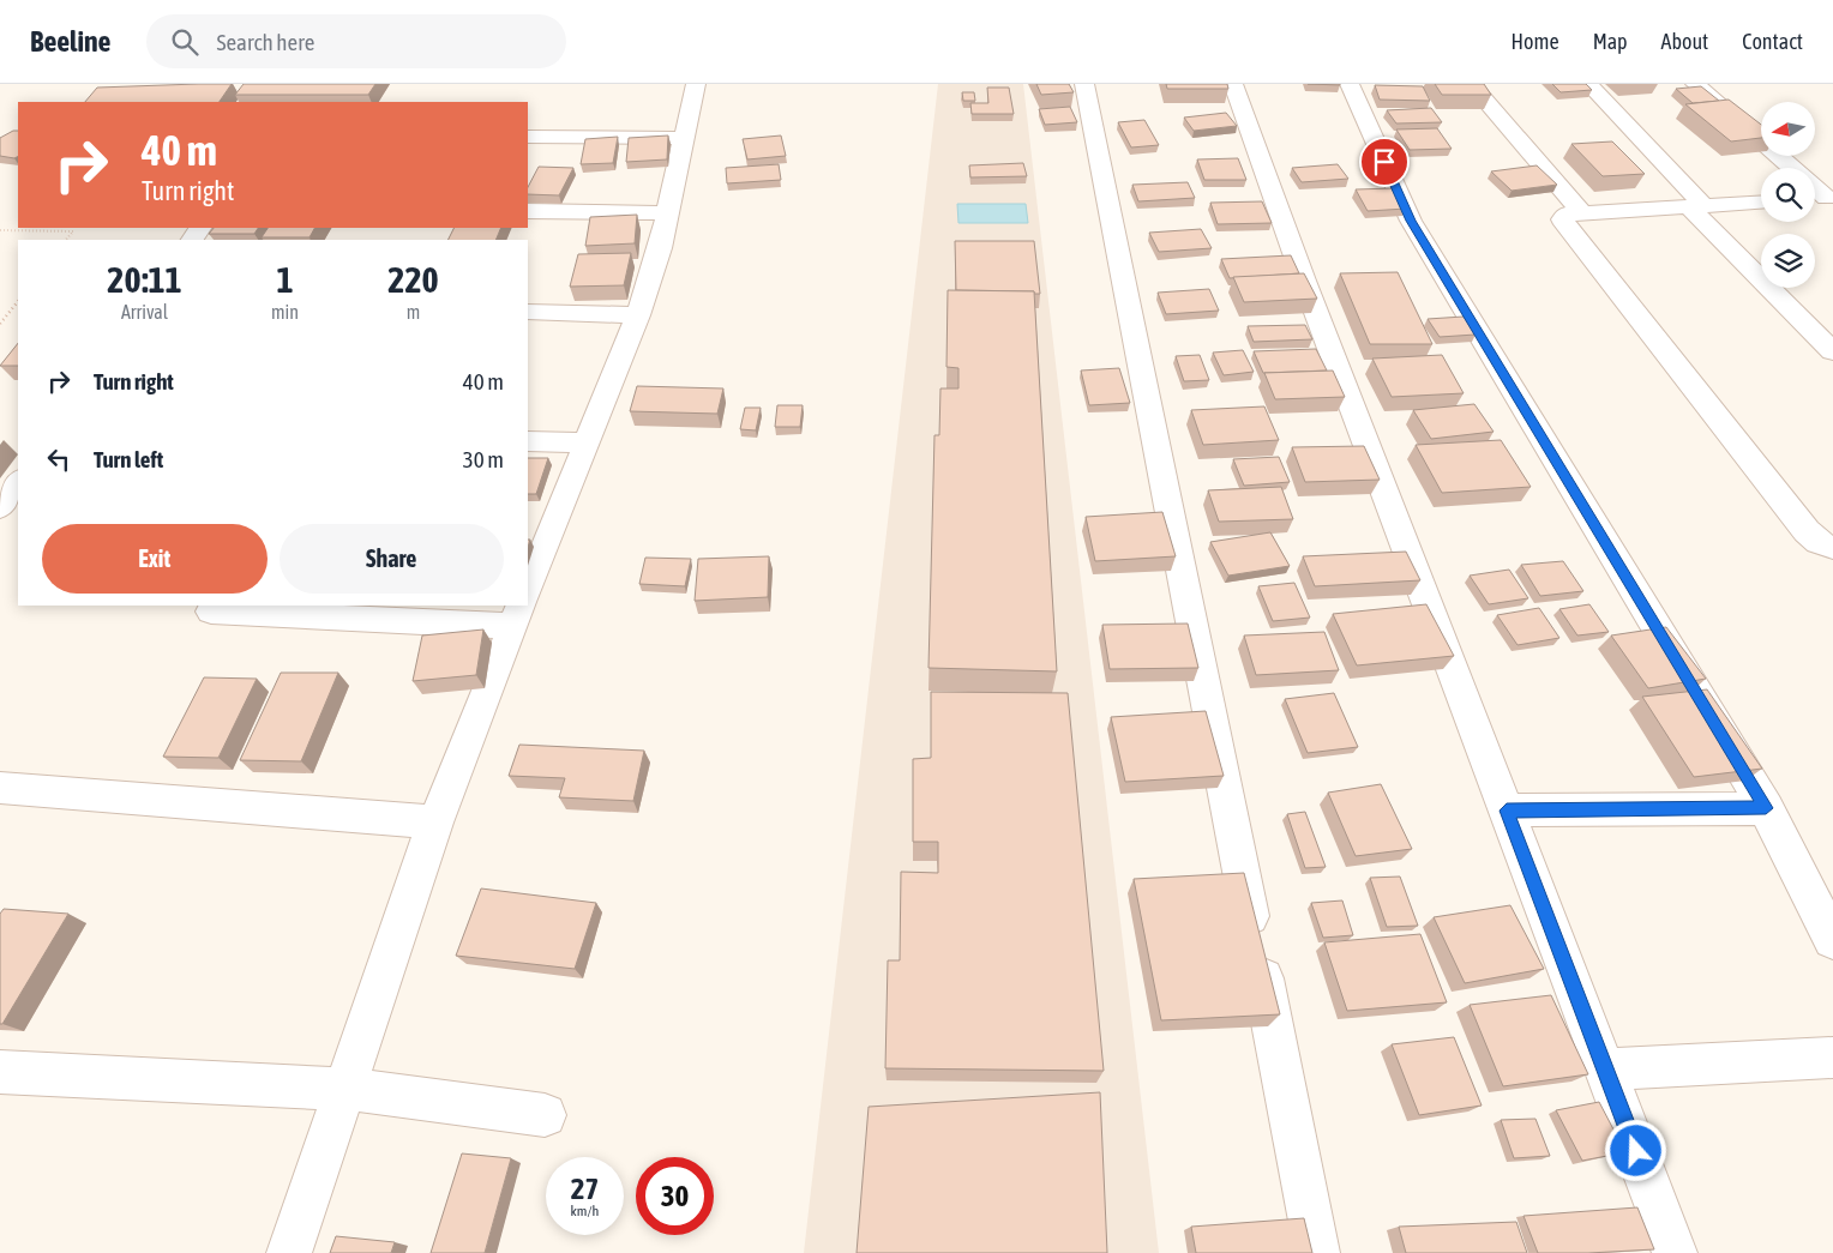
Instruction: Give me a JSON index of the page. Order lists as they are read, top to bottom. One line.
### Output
{"north":"left","page":{"header":"Beeline","search":"Search here","nav":["Home","Map","About","Contact"],"turn":["40 m","Turn right"],"eta":["20:11","Arrival","1","min","220","m"],"list":[{"name":"Turn right","value":"40 m"},{"name":"Turn left","value":"30 m"}],"buttons":["Exit","Share"],"speed":"27 km/h","limit":"30"}}
